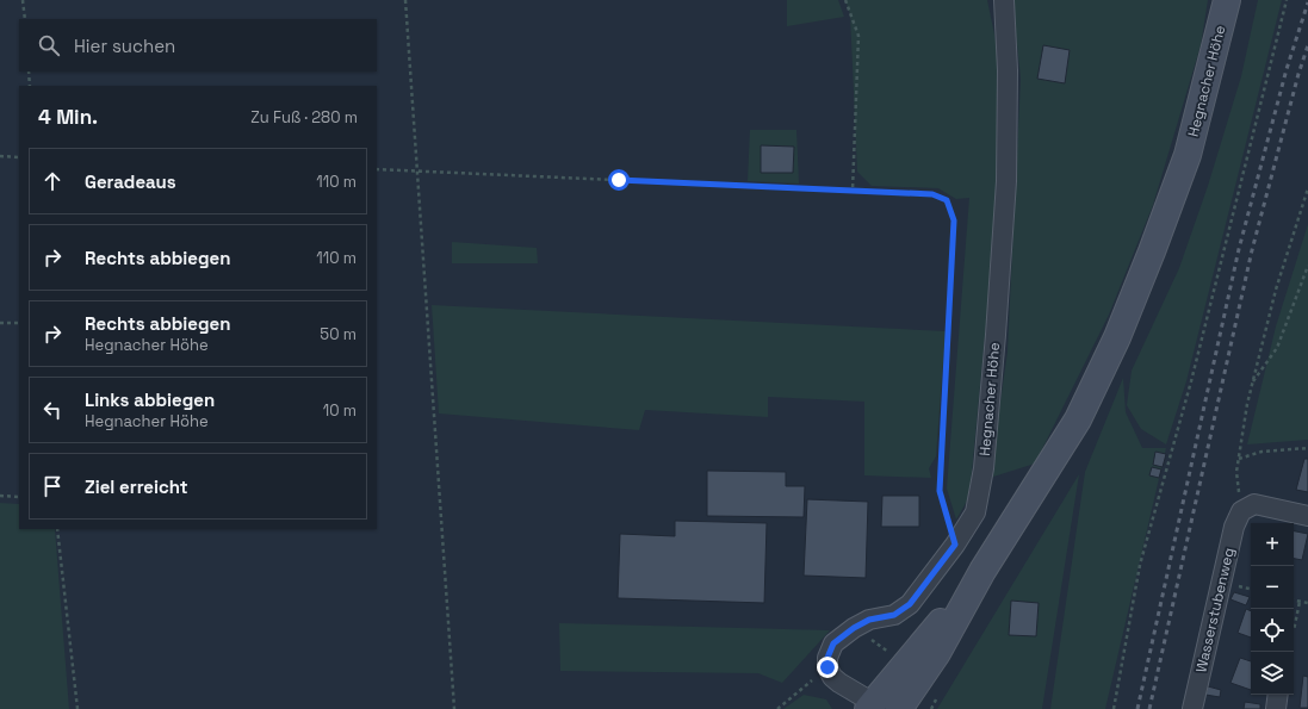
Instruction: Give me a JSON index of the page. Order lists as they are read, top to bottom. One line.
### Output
{"streets":{"main road":["Hegnacher Höhe"],"street":["Wasserstubenweg"]},"page":{"search":"Hier suchen","heading":["4 Min.","Zu Fuß · 280 m"],"list":[["Geradeaus","110 m"],["Rechts abbiegen","110 m"],["Rechts abbiegen","Hegnacher Höhe","50 m"],["Links abbiegen","Hegnacher Höhe","10 m"],"Ziel erreicht"],"map_buttons":["+","−"]}}
